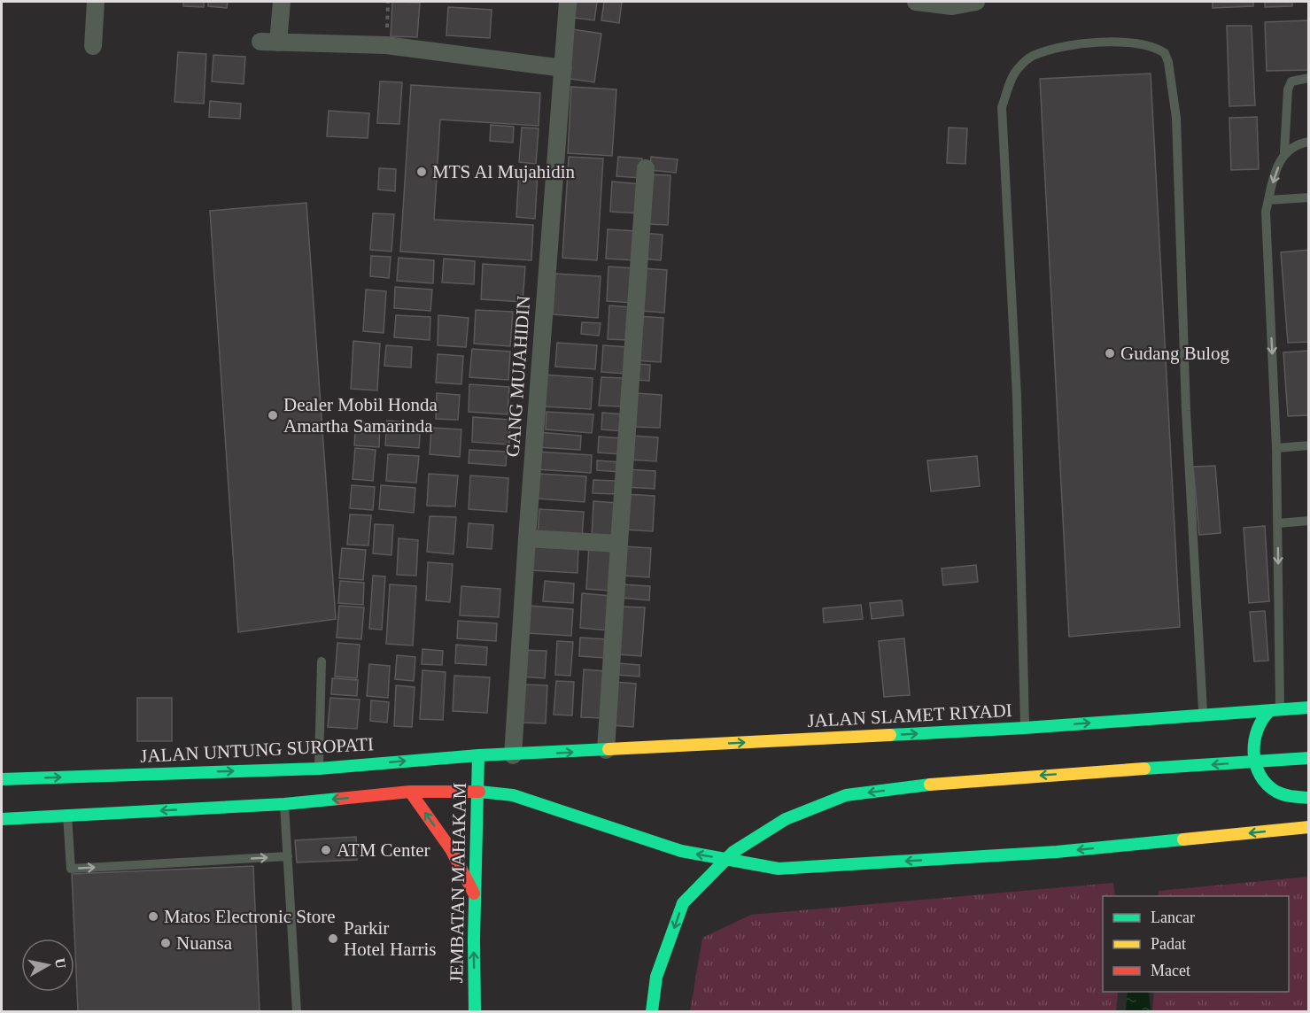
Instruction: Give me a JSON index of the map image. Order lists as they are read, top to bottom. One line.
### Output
{"streets":{"main road":["JALAN SLAMET RIYADI","JALAN UNTUNG SUROPATI","JEMBATAN MAHAKAM"],"street":["GANG MUJAHIDIN"]},"crossings":[["GANG MUJAHIDIN","JALAN SLAMET RIYADI"],["GANG MUJAHIDIN","JALAN UNTUNG SUROPATI"],["JALAN SLAMET RIYADI","JALAN UNTUNG SUROPATI"],["JALAN UNTUNG SUROPATI","JEMBATAN MAHAKAM"]],"one_way":["JALAN SLAMET RIYADI","JEMBATAN MAHAKAM"],"places":["MTS Al Mujahidin","Gudang Bulog","Dealer Mobil Honda Amartha Samarinda","ATM Center","Matos Electronic Store","Parkir Hotel Harris","Nuansa"],"legend":["Lancar","Padat","Macet"],"north":"right"}
